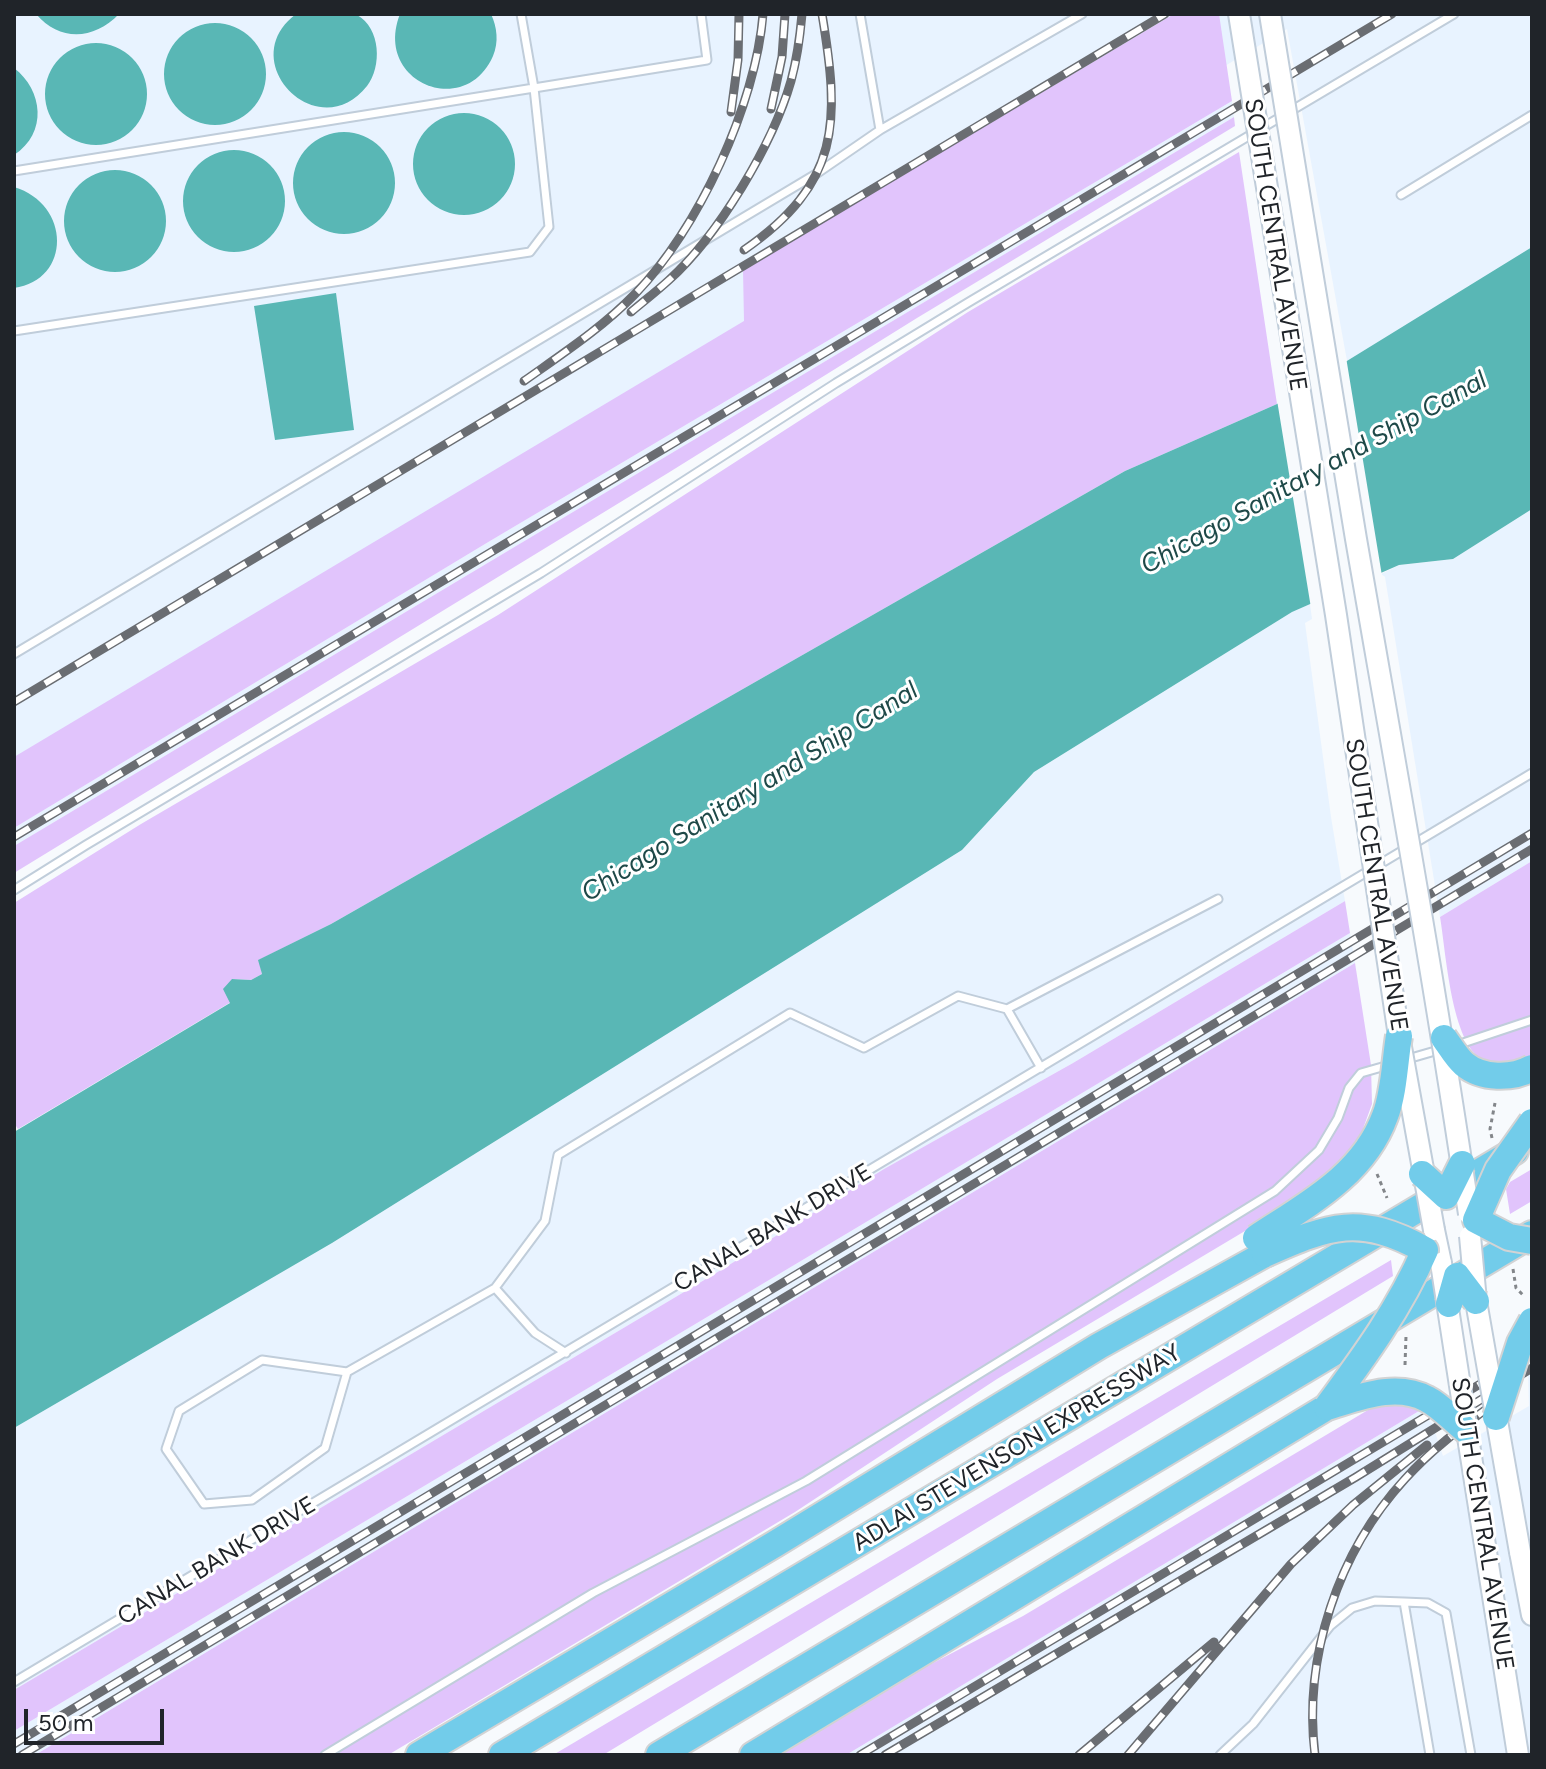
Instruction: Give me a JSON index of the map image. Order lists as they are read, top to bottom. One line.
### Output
{"streets":{"highway":["ADLAI STEVENSON EXPRESSWAY"],"main road":["SOUTH CENTRAL AVENUE"],"lane":["CANAL BANK DRIVE"]},"water":["Chicago Sanitary and Ship Canal"],"scale_bar":"50 m"}
